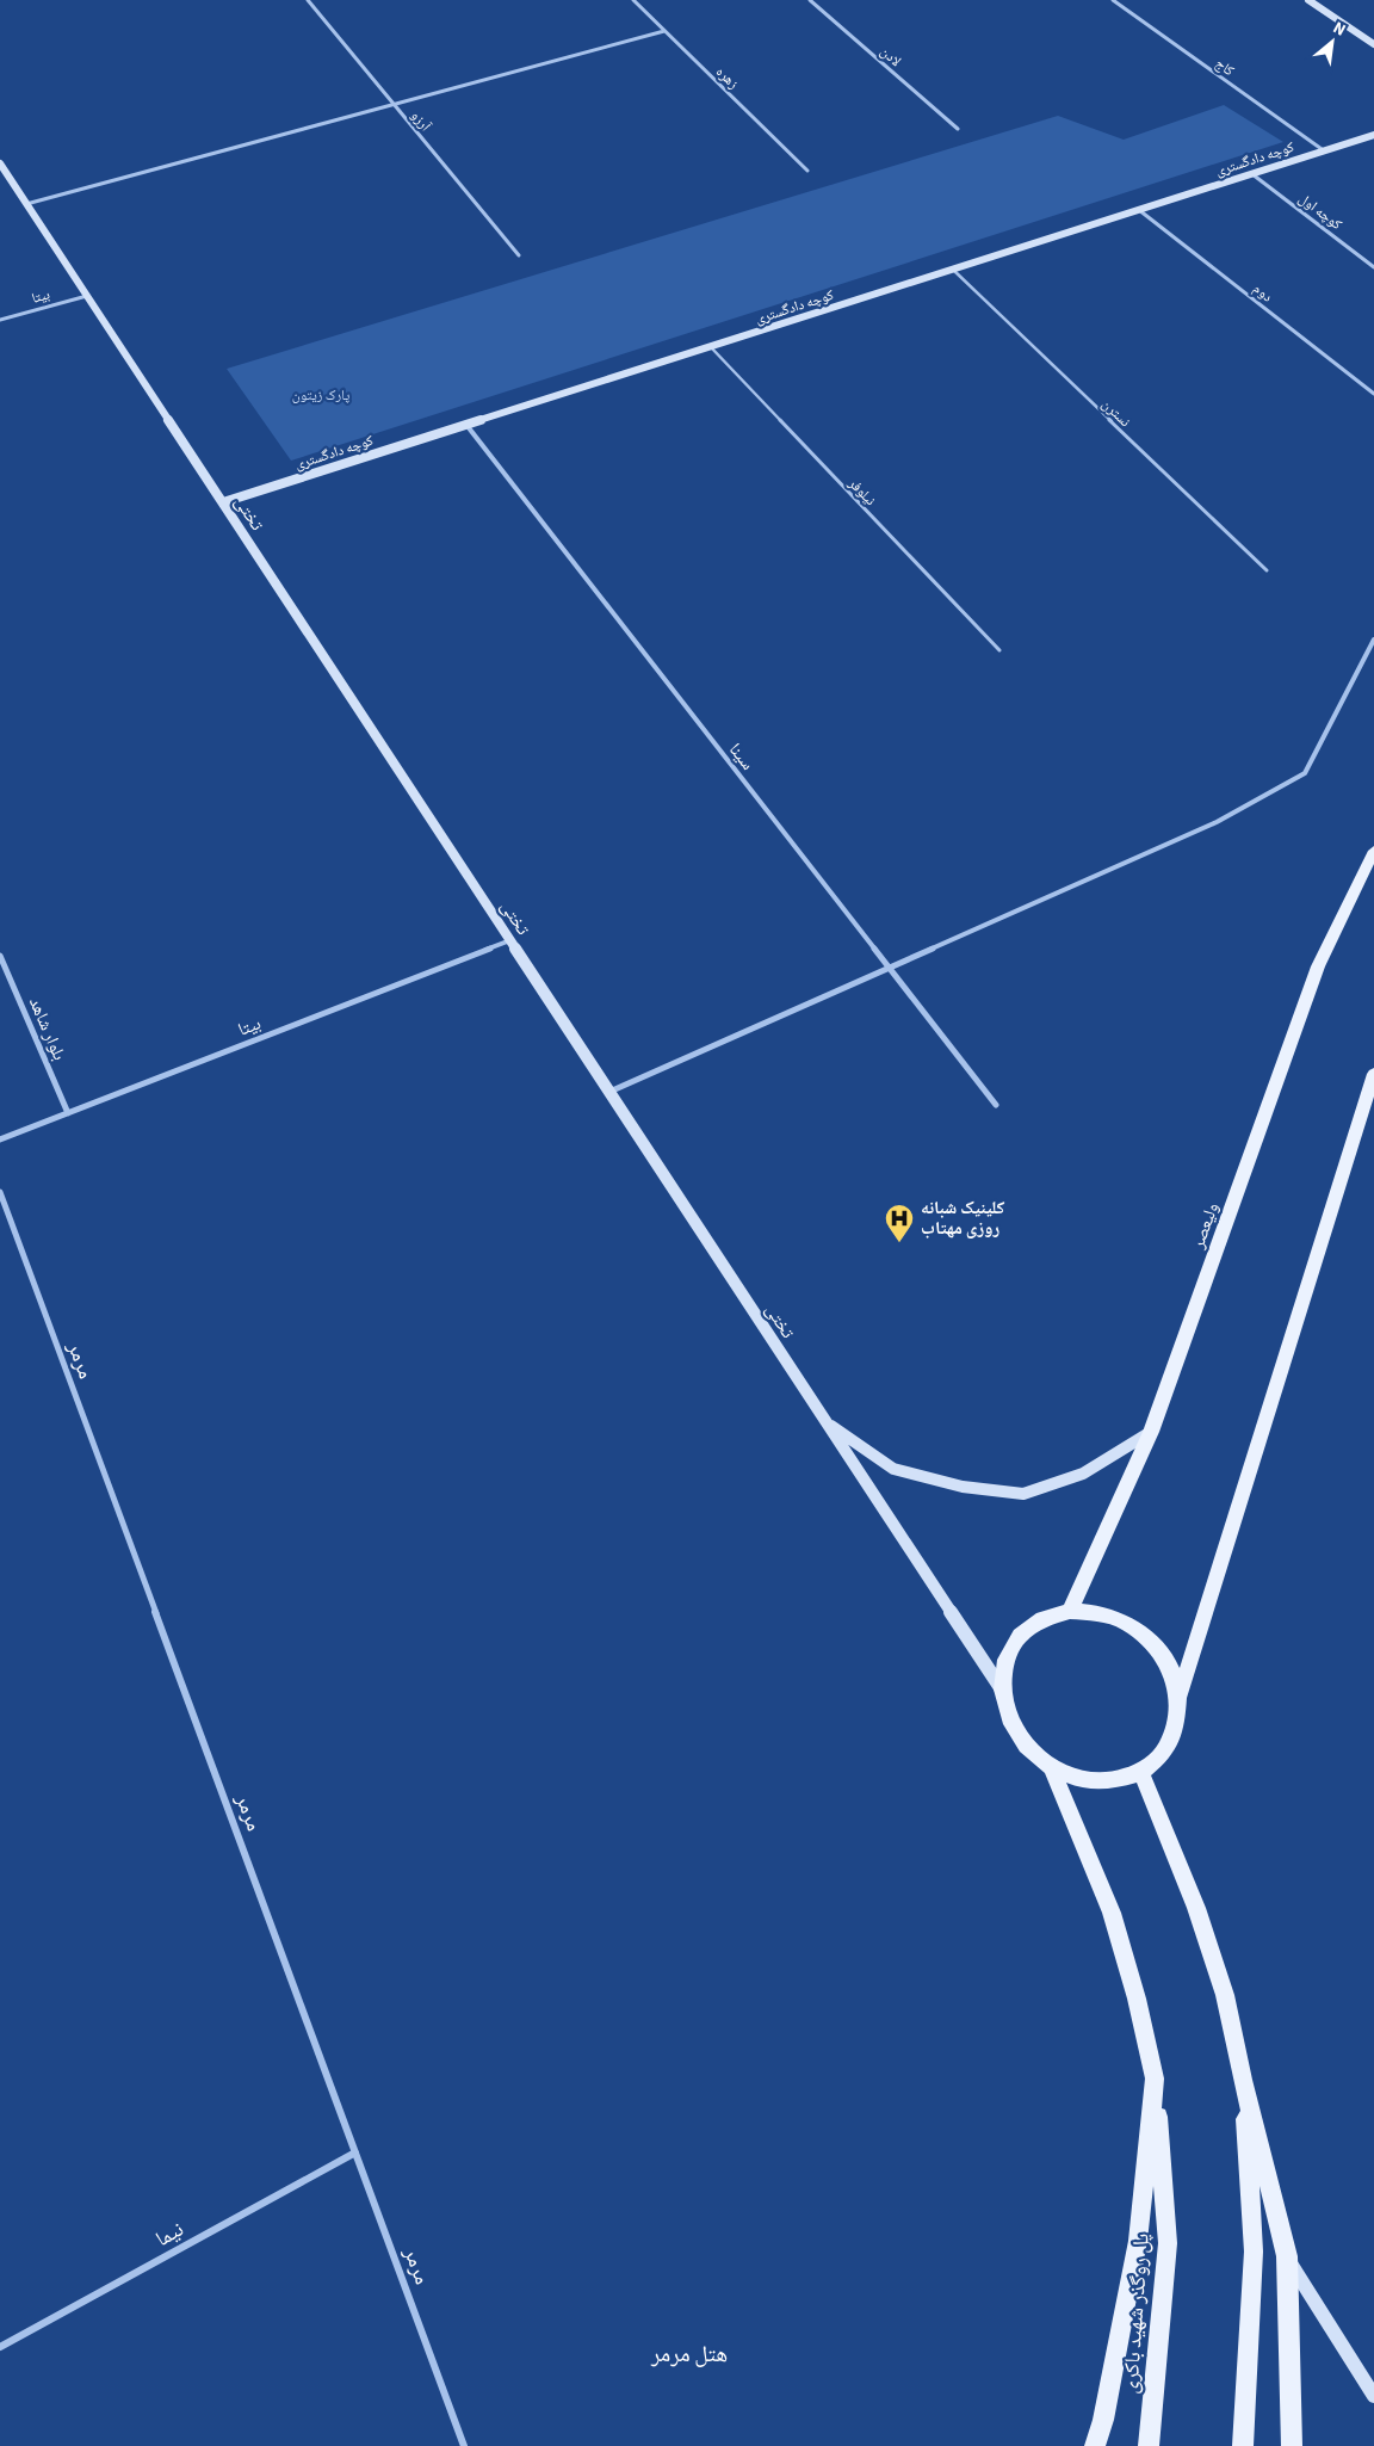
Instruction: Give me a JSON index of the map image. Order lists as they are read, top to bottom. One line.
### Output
{"streets":{"main road":["کوچه دادگستری","تختى","ولیعصر","پل روگذر شهید باکری"],"street":["لادن","کاج","زهره","آرزو","کوچه اول","دوم","بیتا","سینا","بلوار شاهد","مرمر","نیما"],"lane":["نسترن","نیلوفر"]},"crossings":[["کاج","کوچه دادگستری"],["کوچه دادگستری","کوچه اول"],["کوچه دادگستری","دوم"],["کوچه دادگستری","نسترن"],["کوچه دادگستری","نیلوفر"],["کوچه دادگستری","تختى"],["کوچه دادگستری","سینا"],["بیتا","تختى"],["بیتا","بلوار شاهد"],["تختى","ولیعصر"],["مرمر","نیما"]],"districts":["هتل مرمر"],"parks":["پارک زیتون"],"places":{"hospital":["کلینیک شبانه روزی مهتاب"]},"north":"top right"}
